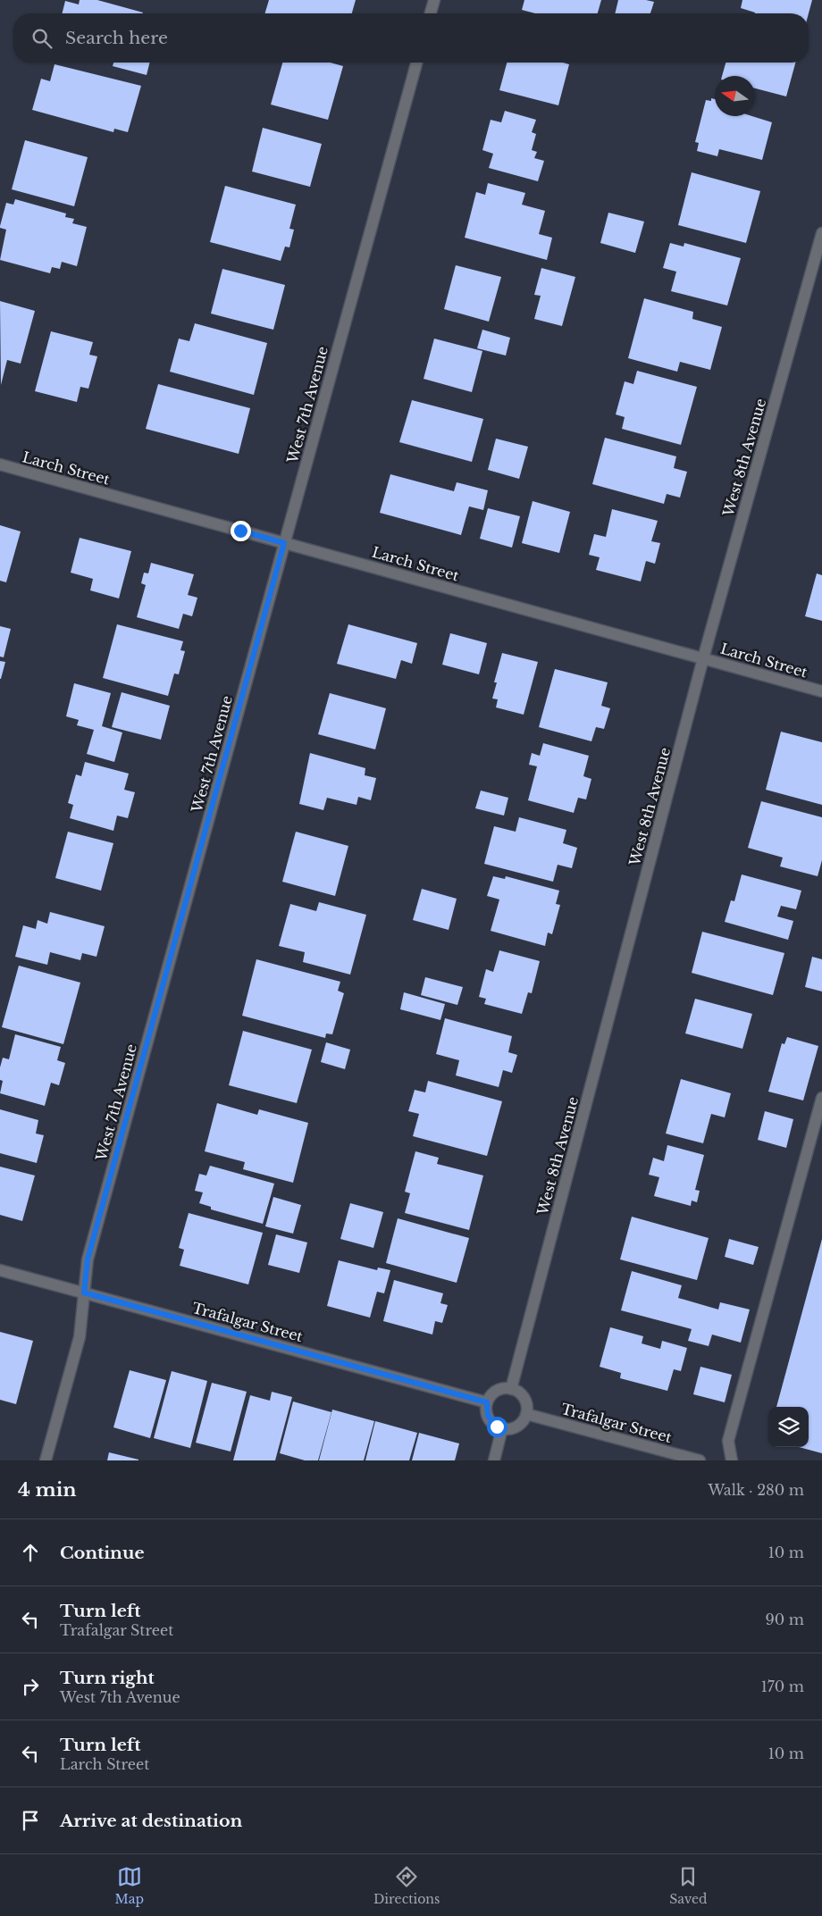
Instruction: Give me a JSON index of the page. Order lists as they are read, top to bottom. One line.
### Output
{"streets":{"street":["West 7th Avenue","West 8th Avenue","Larch Street","Trafalgar Street"]},"crossings":[["West 7th Avenue","Larch Street"],["West 7th Avenue","Trafalgar Street"],["West 8th Avenue","Larch Street"],["West 8th Avenue","Trafalgar Street"]],"north":"left","page":{"search":"Search here","heading":["4 min","Walk · 280 m"],"list":[["Continue","10 m"],["Turn left","Trafalgar Street","90 m"],["Turn right","West 7th Avenue","170 m"],["Turn left","Larch Street","10 m"],"Arrive at destination"],"nav":["Map","Directions","Saved"]}}
